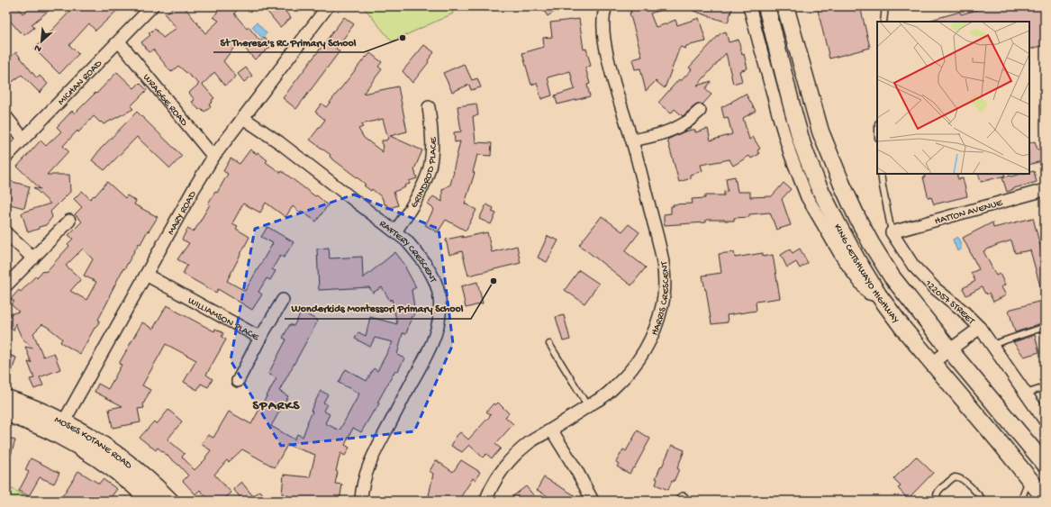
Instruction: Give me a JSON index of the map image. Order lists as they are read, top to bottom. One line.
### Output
{"streets":{"main road":["KING CETSHWAYO HIGHWAY","MOSES KOTANE ROAD"],"street":["MICHAN ROAD","WRAGGE ROAD","GRINDROD PLACE","HATTON AVENUE","MARY ROAD","RAFTERY CRESCENT","HARRIS CRESCENT","122057 STREET","WILLIAMSON PLACE"]},"crossings":[["MICHAN ROAD","WRAGGE ROAD"],["WRAGGE ROAD","MARY ROAD"],["GRINDROD PLACE","RAFTERY CRESCENT"],["HATTON AVENUE","122057 STREET"],["MARY ROAD","RAFTERY CRESCENT"],["MARY ROAD","WILLIAMSON PLACE"],["MARY ROAD","MOSES KOTANE ROAD"]],"districts":["SPARKS"],"places":["St Theresa's RC Primary School","Wonderkids Montessori Primary School"],"north":"bottom left"}
